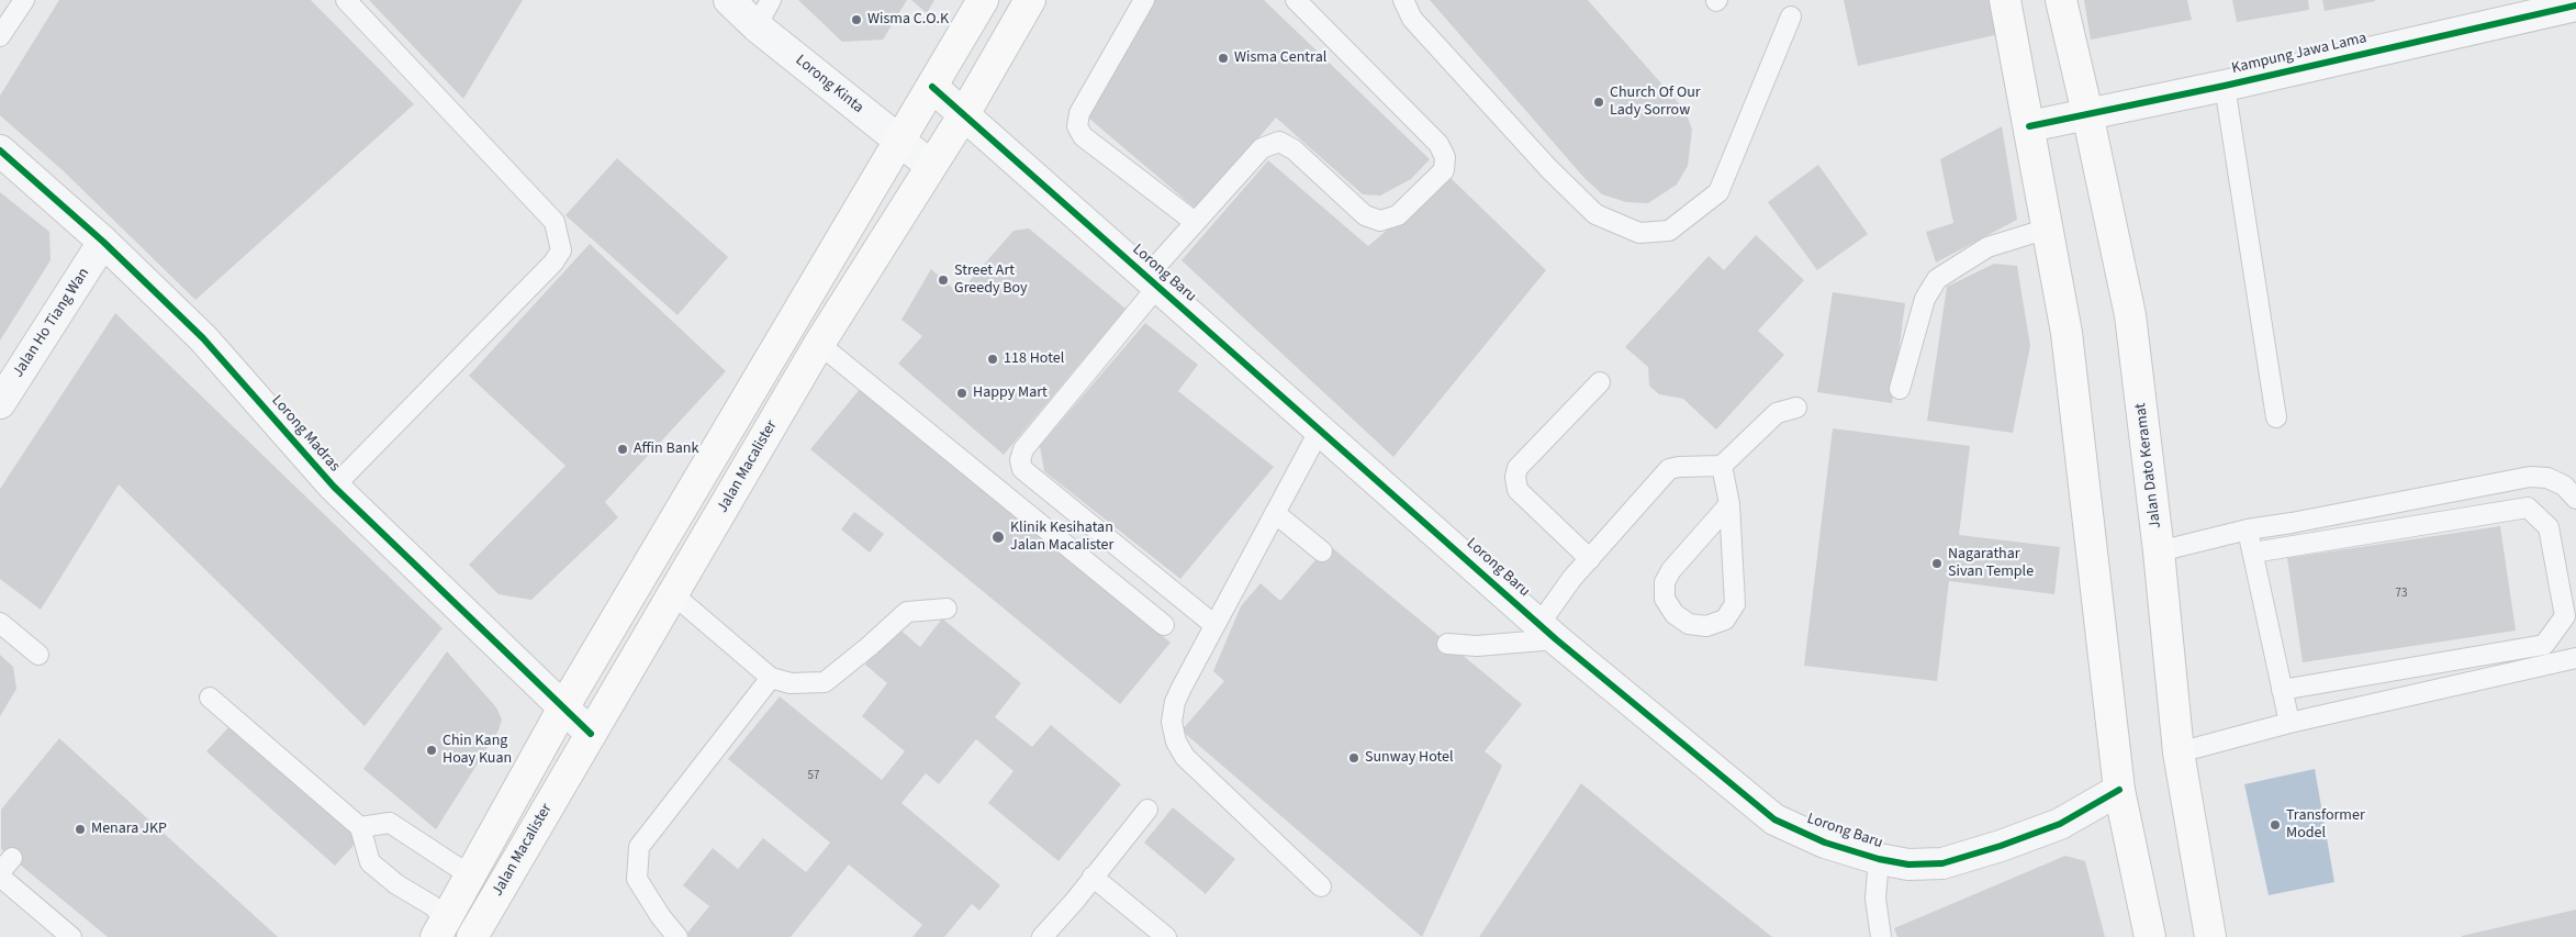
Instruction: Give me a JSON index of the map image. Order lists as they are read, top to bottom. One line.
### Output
{"streets":{"main road":["Jalan Dato Keramat","Jalan Macalister"],"street":["Kampung Jawa Lama","Lorong Kinta","Lorong Baru","Jalan Ho Tiang Wan","Lorong Madras"]},"crossings":[["Kampung Jawa Lama","Jalan Dato Keramat"],["Lorong Kinta","Jalan Macalister"],["Lorong Baru","Jalan Macalister"],["Jalan Ho Tiang Wan","Lorong Madras"],["Lorong Madras","Jalan Macalister"]],"places":["Wisma C.O.K","Wisma Central","Church Of Our Lady Sorrow","Street Art Greedy Boy","118 Hotel","Happy Mart","Affin Bank","Klinik Kesihatan Jalan Macalister","Nagarathar Sivan Temple","Chin Kang Hoay Kuan","Sunway Hotel","Transformer Model","Menara JKP"],"house_numbers":["73","57"]}
